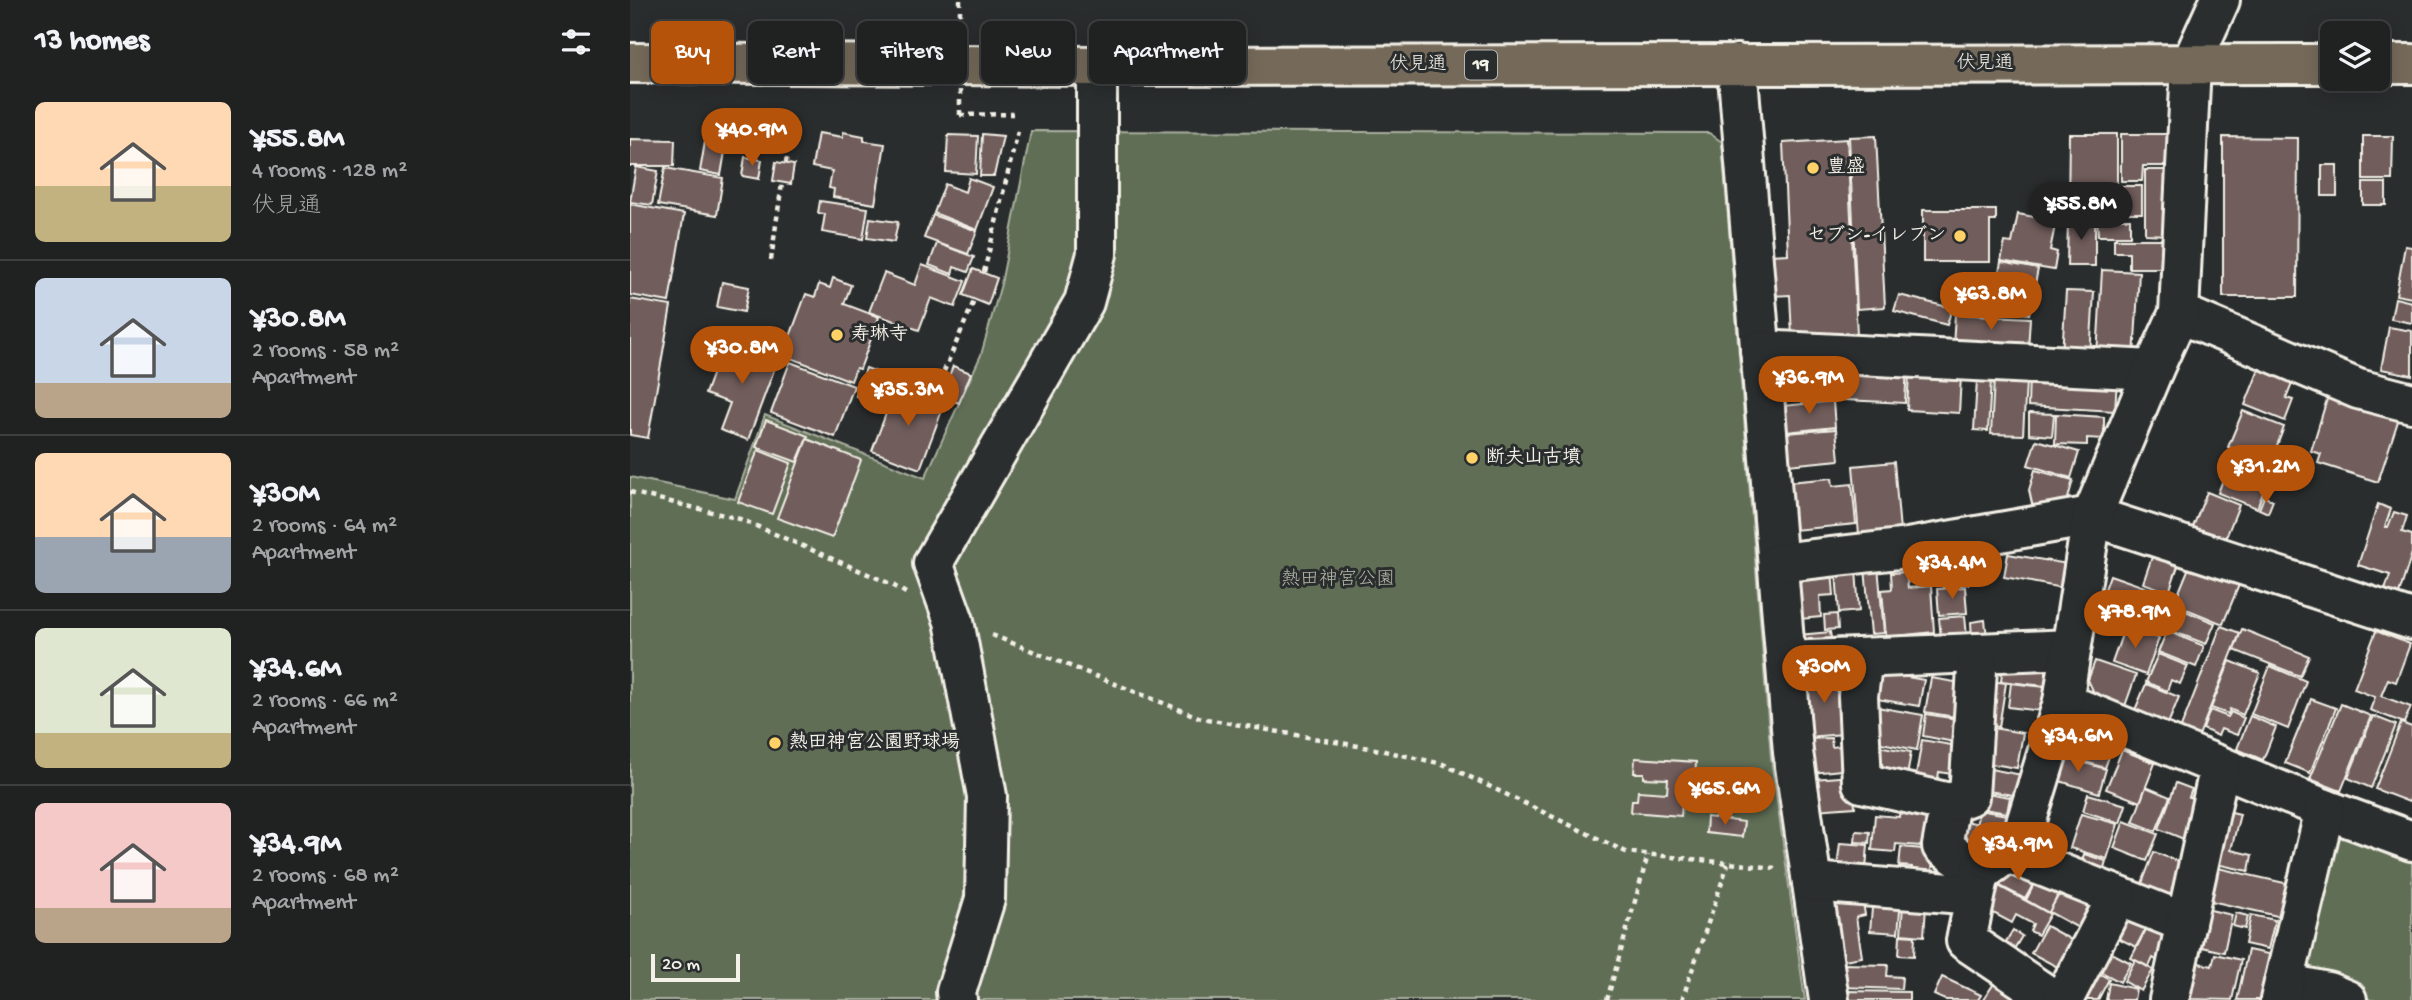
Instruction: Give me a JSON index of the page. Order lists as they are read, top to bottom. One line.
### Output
{"streets":{"highway":["伏見通","19"]},"parks":["熱田神宮公園"],"places":["豊盛","セブン-イレブン","寿琳寺","断夫山古墳","熱田神宮公園野球場"],"scale_bar":"20 m","page":{"heading":"13 homes","chip":["Buy","Rent","Filters","New","Apartment"],"list":[{"name":"¥55.8M","note":"4 rooms · 128 m² · 伏見通"},{"name":"¥30.8M","note":"2 rooms · 58 m² · Apartment"},{"name":"¥30M","note":"2 rooms · 64 m² · Apartment"},{"name":"¥34.6M","note":"2 rooms · 66 m² · Apartment"},{"name":"¥34.9M","note":"2 rooms · 68 m² · Apartment"}],"price":["¥40.9M","¥55.8M","¥63.8M","¥30.8M","¥36.9M","¥35.3M","¥31.2M","¥34.4M","¥78.9M","¥30M","¥34.6M","¥65.6M","¥34.9M"],"scale":"20 m"}}
